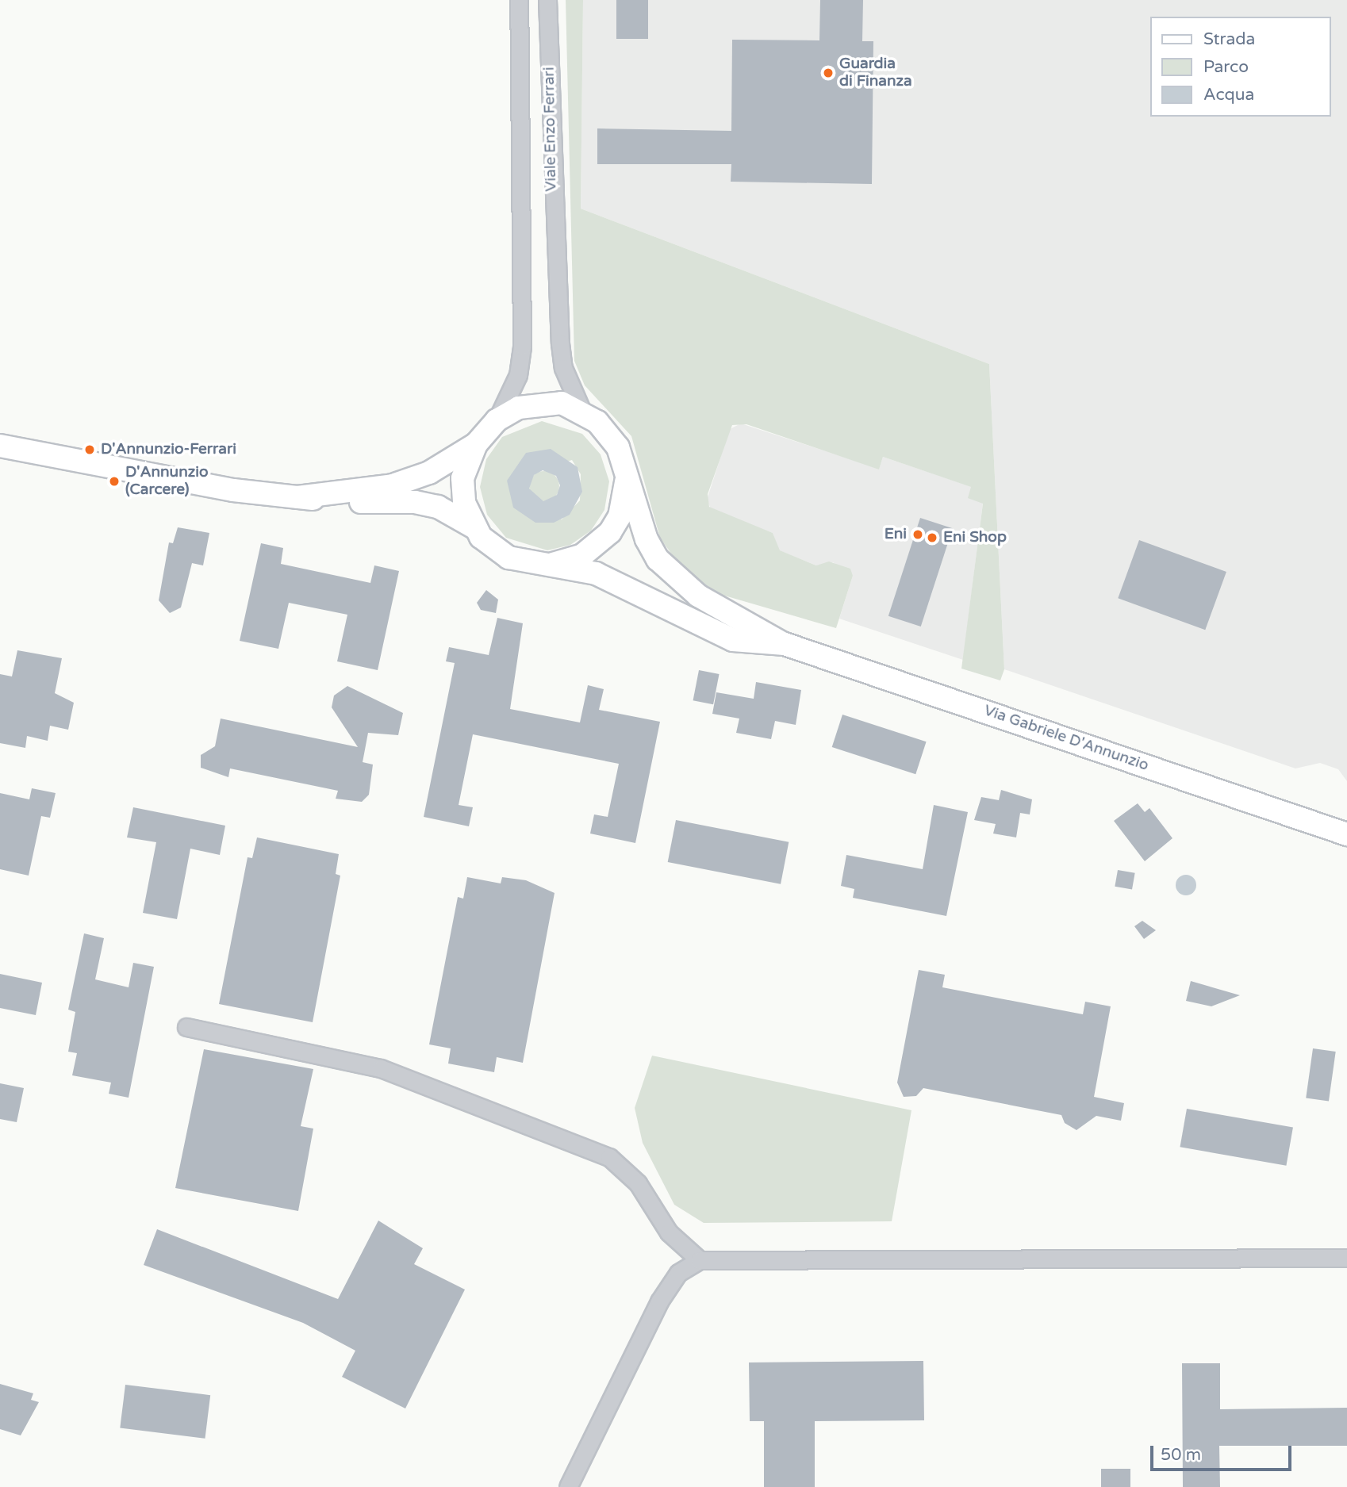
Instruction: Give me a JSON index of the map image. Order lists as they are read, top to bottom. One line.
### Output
{"streets":{"main road":["Via Gabriele D'Annunzio"],"street":["Viale Enzo Ferrari"]},"places":["Guardia di Finanza","D'Annunzio-Ferrari","D'Annunzio (Carcere)","Eni","Eni Shop"],"legend":["Strada","Parco","Acqua"],"scale_bar":"50 m"}
